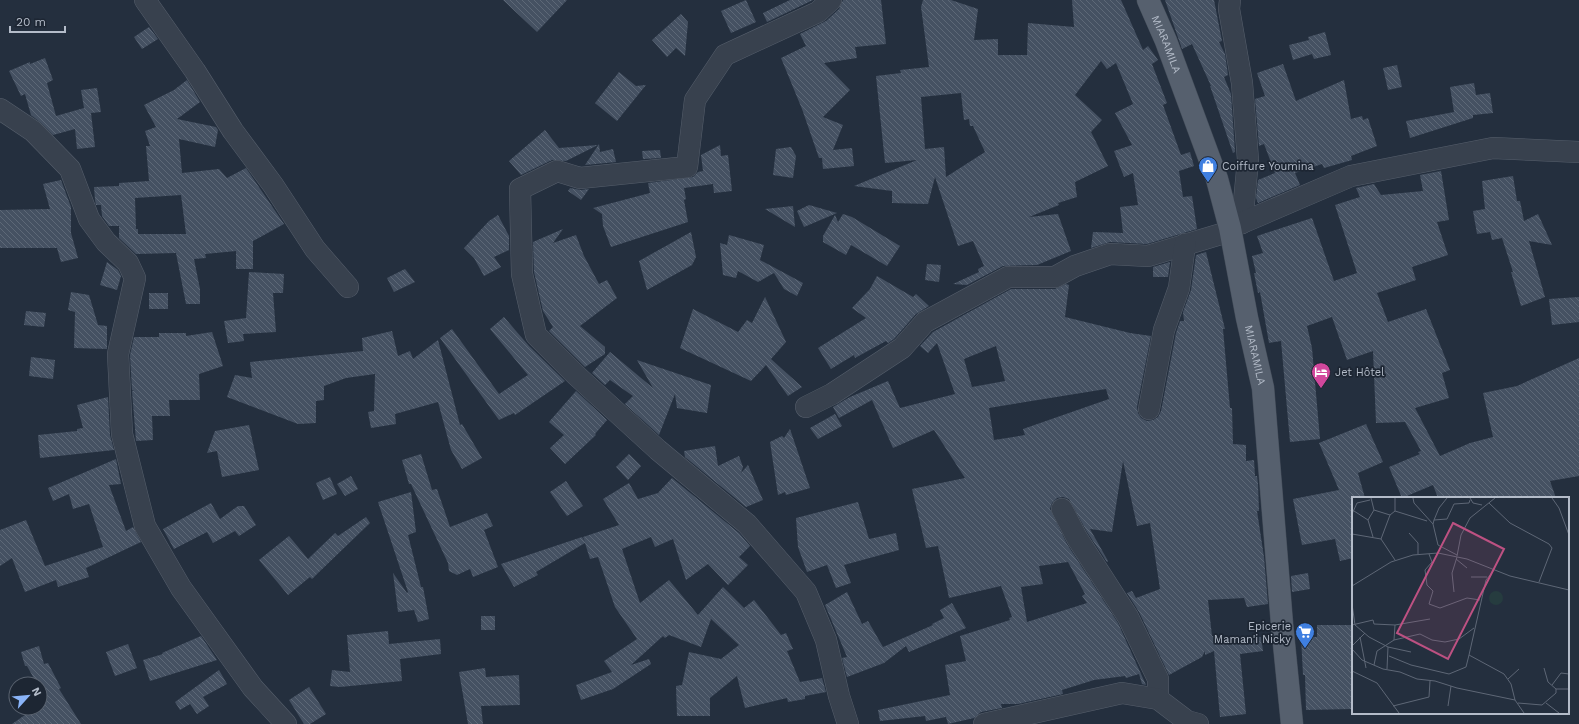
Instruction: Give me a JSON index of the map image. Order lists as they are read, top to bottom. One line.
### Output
{"streets":{"main road":["MIARAMILA"]},"places":{"shop":["Coiffure Youmina"],"hotel":["Jet Hôtel"],"supermarket":["Epicerie Maman'i Nicky"]},"scale_bar":"20 m","north":"top right"}
